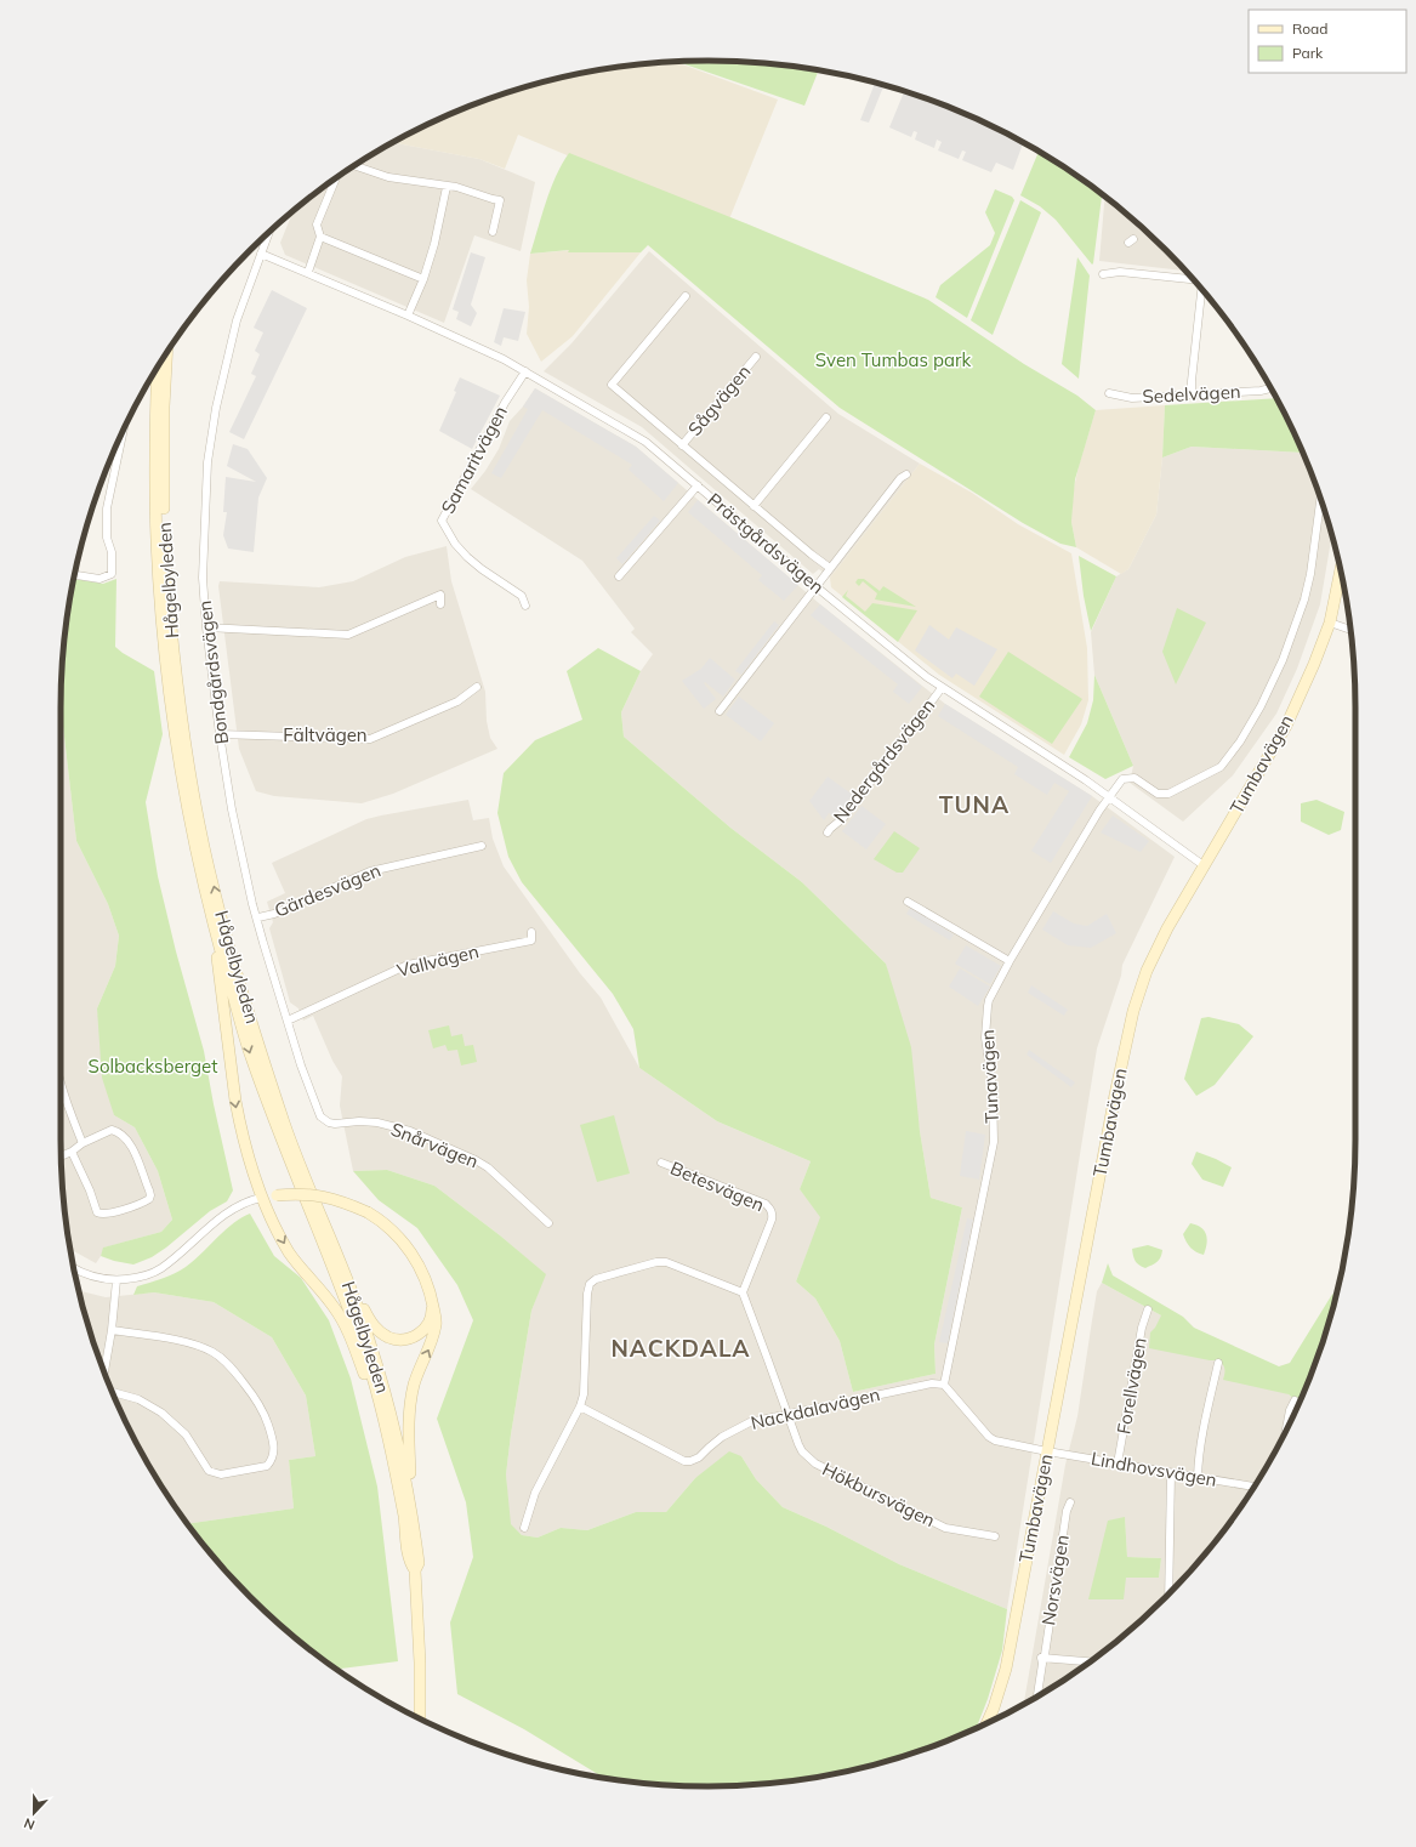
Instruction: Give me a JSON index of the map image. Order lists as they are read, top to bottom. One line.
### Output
{"streets":{"main road":["Hågelbyleden","Tumbavägen"],"street":["Sedelvägen","Sågvägen","Samaritvägen","Prästgårdsvägen","Bondgårdsvägen","Fältvägen","Nedergårdsvägen","Gärdesvägen","Vallvägen","Tunavägen","Snårvägen","Betesvägen","Forellvägen","Nackdalavägen","Lindhovsvägen","Hökbursvägen","Norsvägen"]},"crossings":[["Samaritvägen","Prästgårdsvägen"],["Prästgårdsvägen","Bondgårdsvägen"],["Prästgårdsvägen","Nedergårdsvägen"],["Prästgårdsvägen","Tumbavägen"],["Prästgårdsvägen","Tunavägen"],["Bondgårdsvägen","Fältvägen"],["Bondgårdsvägen","Gärdesvägen"],["Bondgårdsvägen","Vallvägen"],["Bondgårdsvägen","Snårvägen"],["Tumbavägen","Lindhovsvägen"],["Tunavägen","Nackdalavägen"],["Betesvägen","Hökbursvägen"],["Forellvägen","Lindhovsvägen"],["Nackdalavägen","Hökbursvägen"]],"districts":["TUNA","NACKDALA"],"parks":["Sven Tumbas park","Solbacksberget"],"legend":["Road","Park"],"north":"bottom"}
